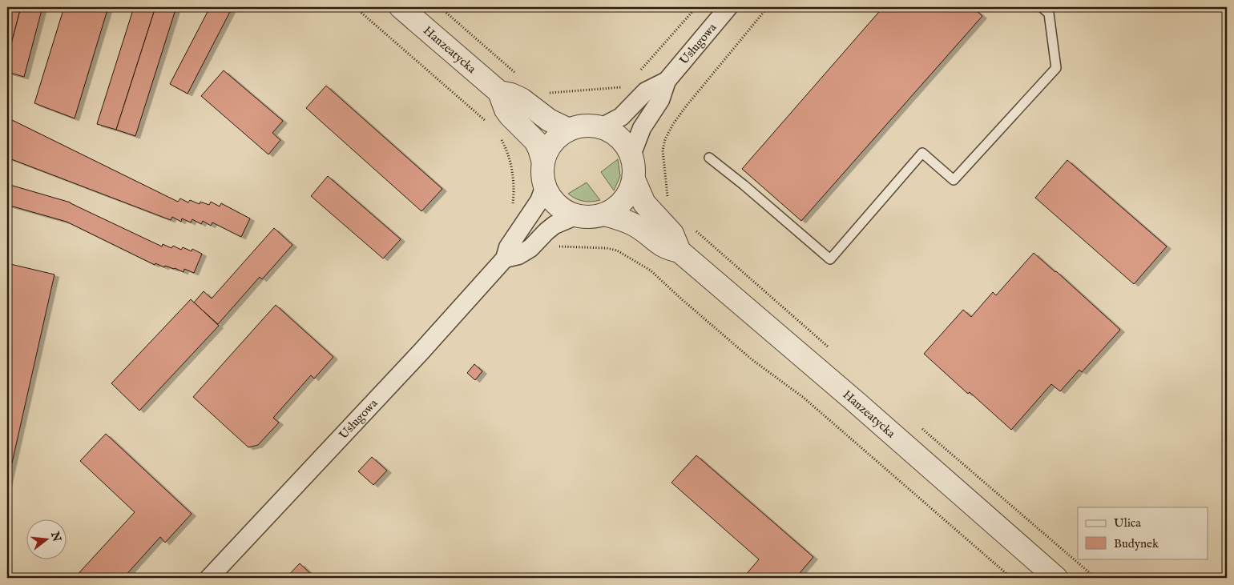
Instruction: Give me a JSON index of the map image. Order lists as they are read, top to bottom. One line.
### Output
{"streets":{"street":["Usługowa","Hanzeatycka"]},"crossings":[["Usługowa","Hanzeatycka"]],"legend":["Ulica","Budynek"],"north":"right"}
